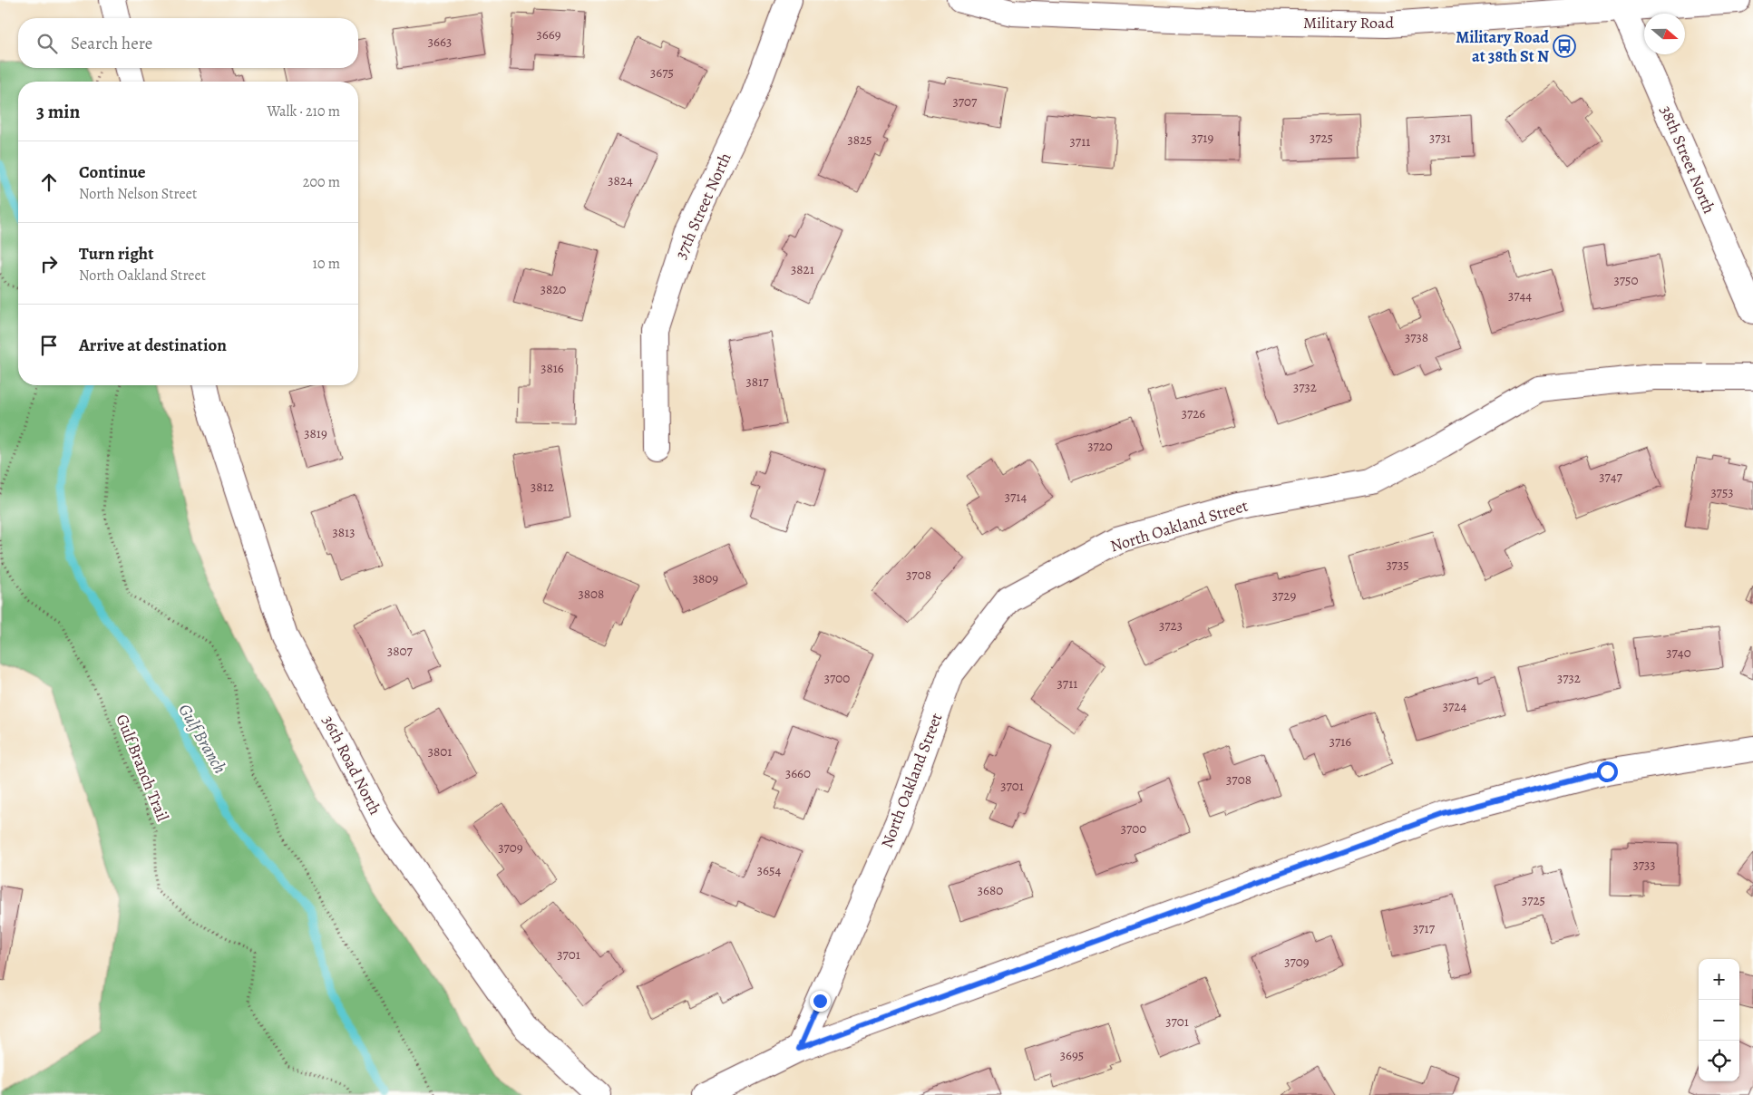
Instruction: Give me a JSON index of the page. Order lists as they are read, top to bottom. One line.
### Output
{"streets":{"street":["Military Road","38th Street North","37th Street North","North Oakland Street","36th Road North"],"path":["Gulf Branch Trail"]},"crossings":[["Military Road","38th Street North"]],"water":["Gulf Branch"],"places":{"bus stop":["Military Road at 38th St N"]},"house_numbers":["3669","3663","3675","3707","3719","3725","3731","3825","3711","3824","3821","3750","3820","3744","3738","3816","3817","3732","3726","3819","3720","3747","3812","3753","3714","3813","3735","3708","3809","3808","3729","3723","3807","3740","3700","3732","3711","3724","3716","3801","3660","3708","3701","3700","3709","3733","3654","3680","3725","3717","3701","3709","3701","3695"],"north":"right","page":{"search":"Search here","heading":["3 min","Walk · 210 m"],"list":[["Continue","North Nelson Street","200 m"],["Turn right","North Oakland Street","10 m"],"Arrive at destination"],"map_buttons":["+","−"]}}
